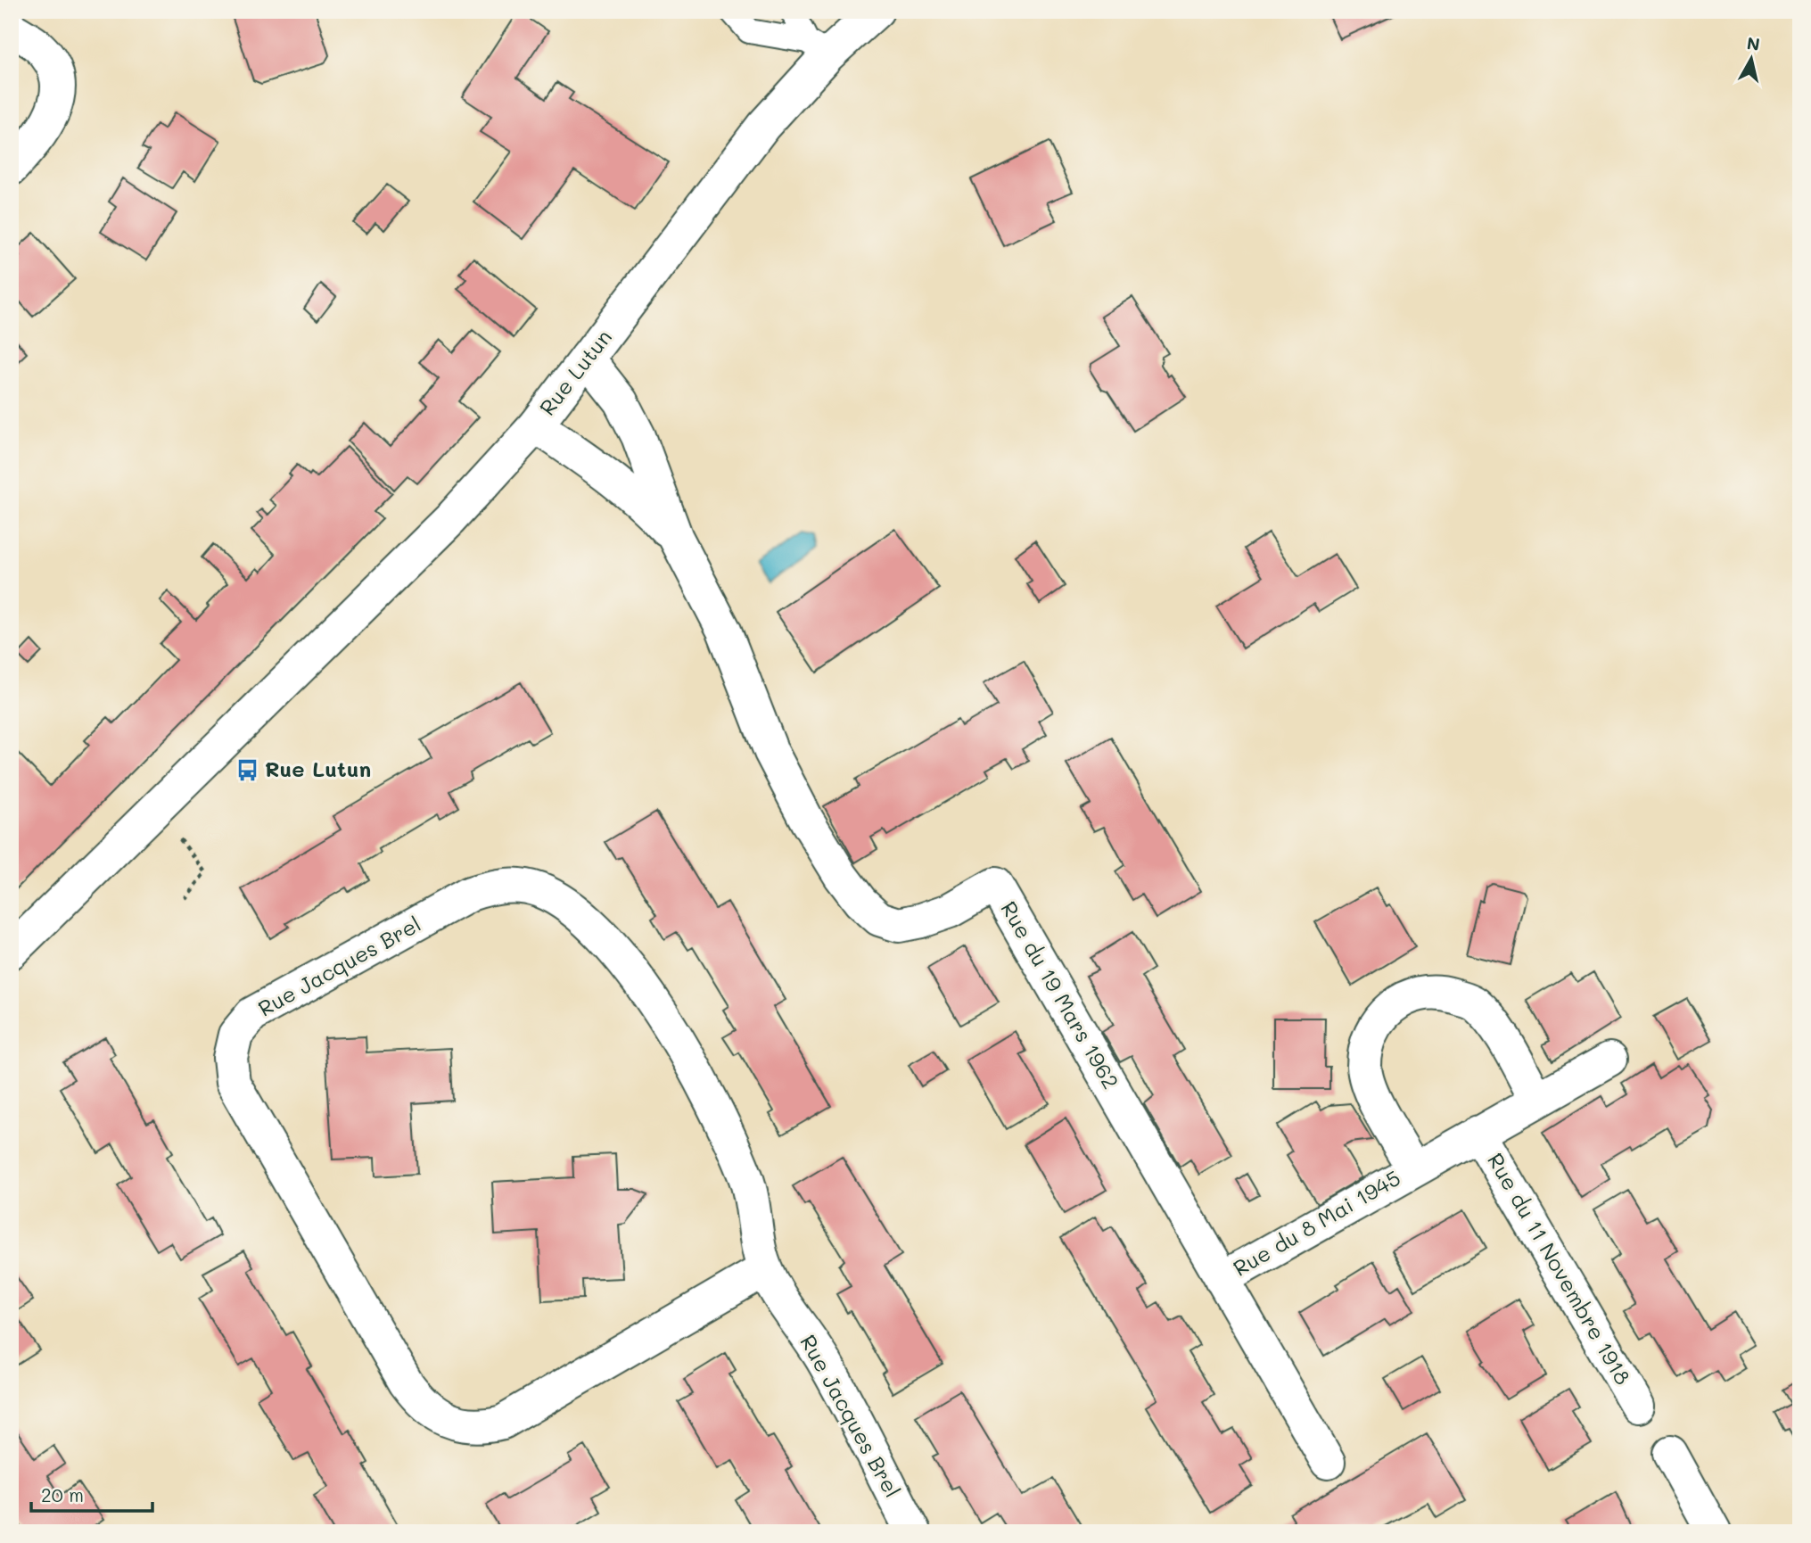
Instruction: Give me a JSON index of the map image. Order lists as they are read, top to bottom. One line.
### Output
{"streets":{"street":["Rue Lutun","Rue Jacques Brel","Rue du 19 Mars 1962","Rue du 8 Mai 1945","Rue du 11 Novembre 1918"]},"crossings":[["Rue Lutun","Rue du 19 Mars 1962"],["Rue du 19 Mars 1962","Rue du 8 Mai 1945"],["Rue du 8 Mai 1945","Rue du 11 Novembre 1918"]],"places":{"bus stop":["Rue Lutun"]},"scale_bar":"20 m","north":"top"}
